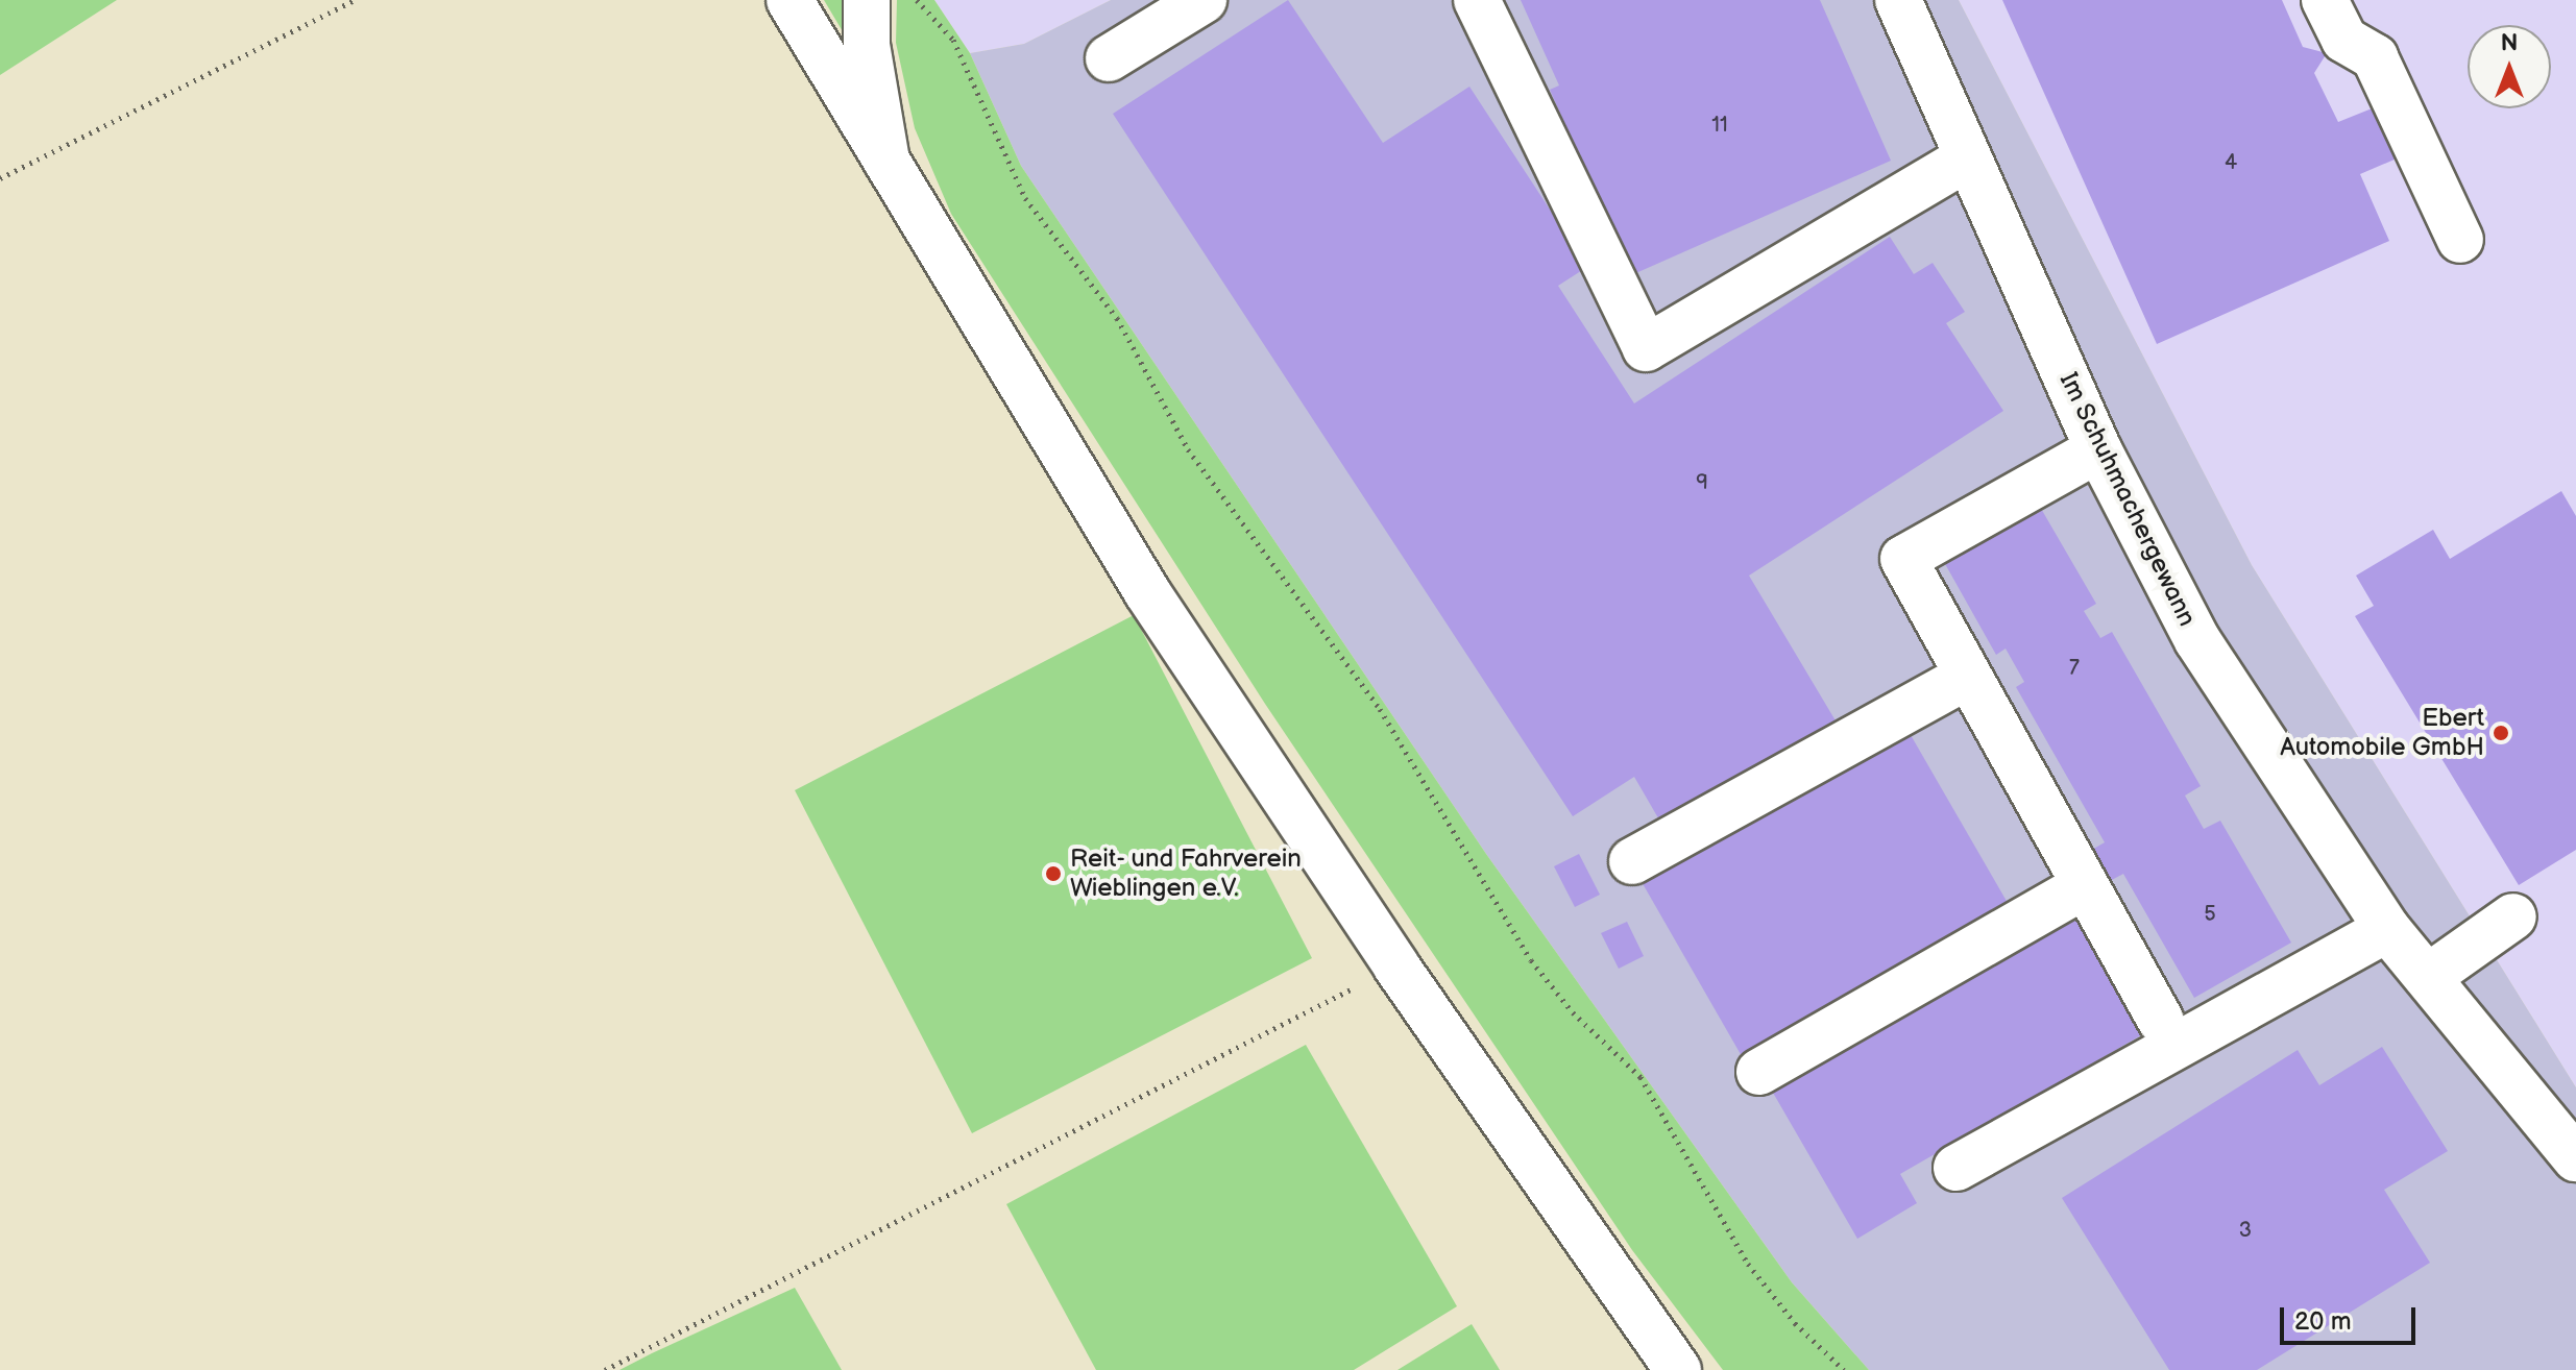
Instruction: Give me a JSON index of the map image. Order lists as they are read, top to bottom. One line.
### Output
{"streets":{"main road":["Im Schuhmachergewann"]},"places":["Ebert Automobile GmbH","Reit- und Fahrverein Wieblingen e.V."],"house_numbers":["11","4","9","7","5","3"],"scale_bar":"20 m","north":"top"}
